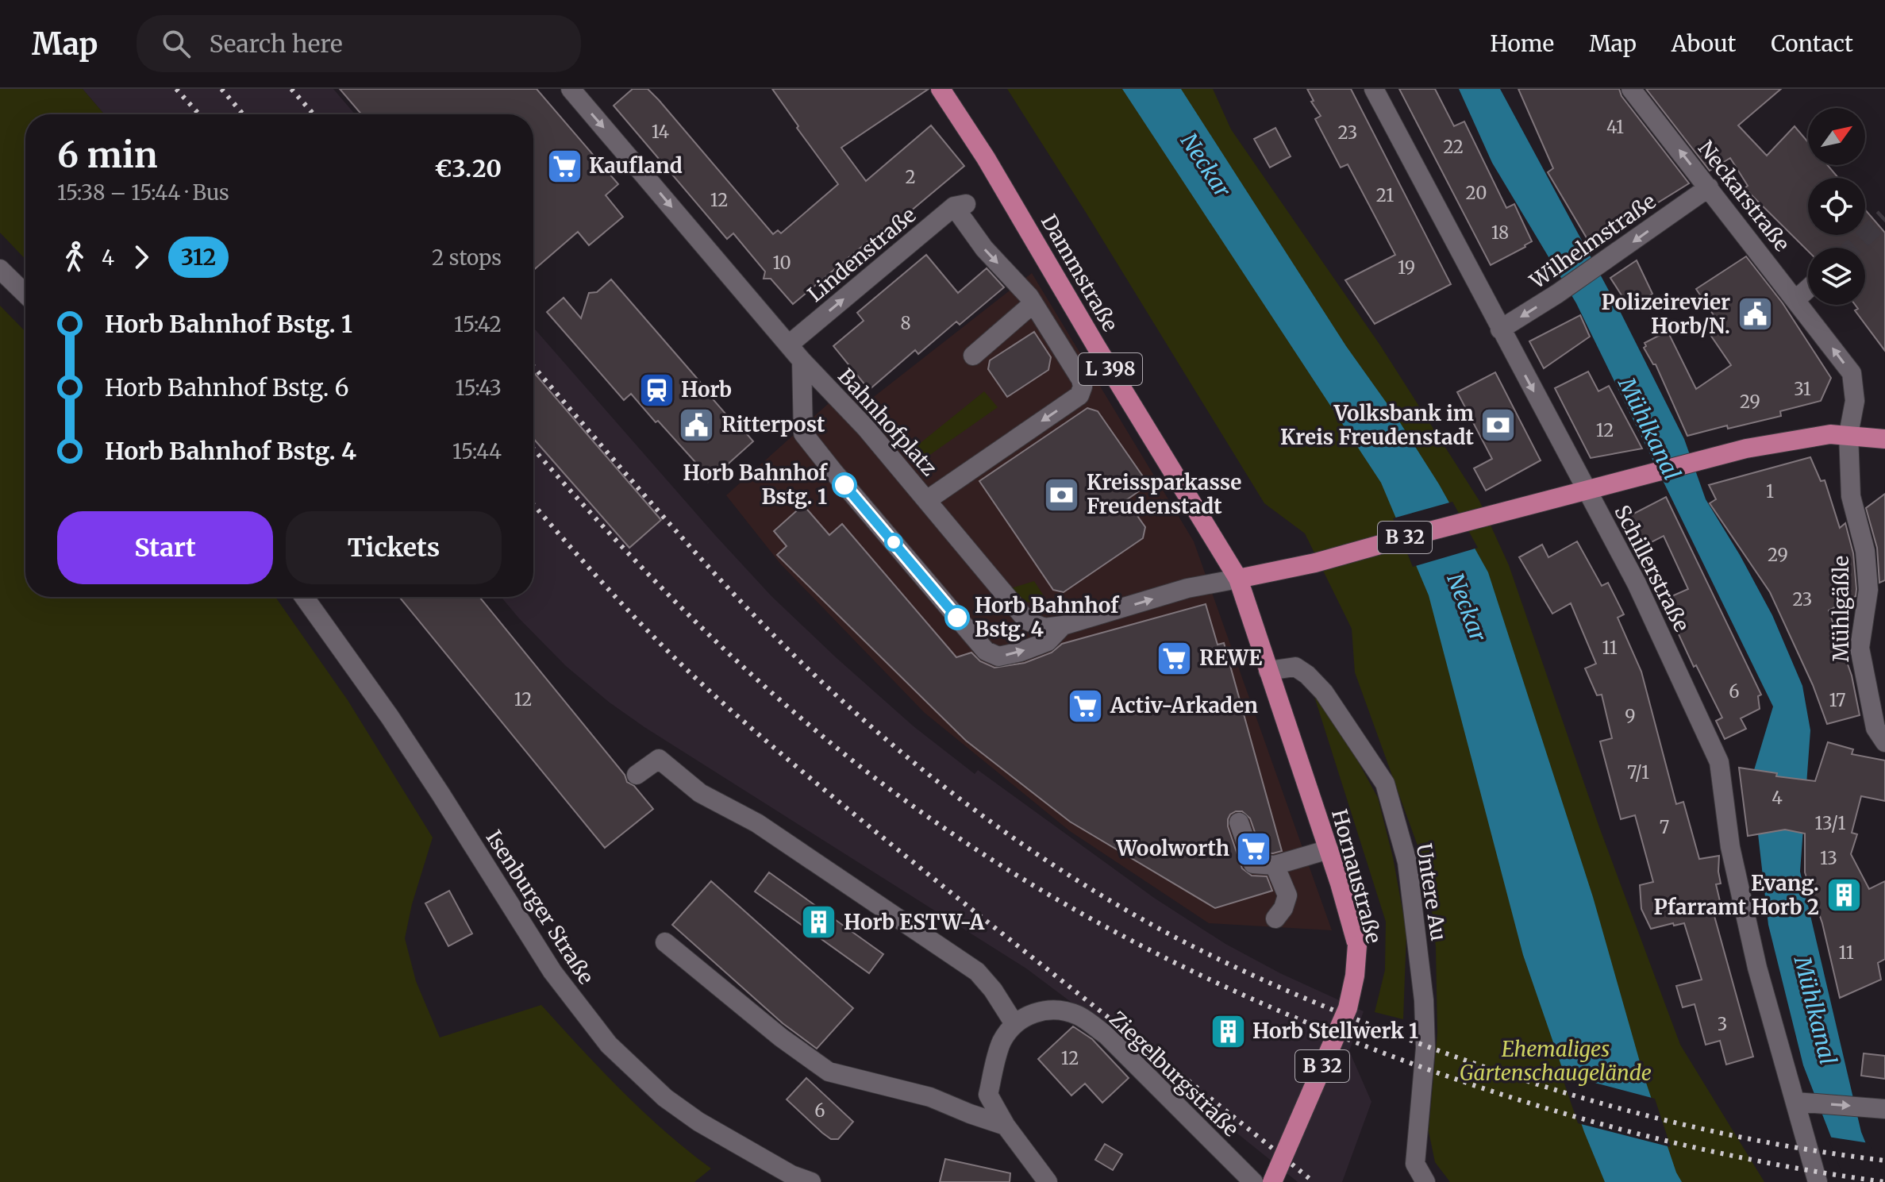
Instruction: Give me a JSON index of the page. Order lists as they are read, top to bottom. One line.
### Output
{"streets":{"main road":["Dammstraße","L 398","B 32","Hornaustraße"],"street":["Neckarstraße","Wilhelmstraße","Lindenstraße","Bahnhofplatz","Schillerstraße","Mühlgäßle","Untere Au","Isenburger Straße","Ziegelburgstraße"]},"crossings":[["Neckarstraße","Wilhelmstraße"],["Neckarstraße","B 32"],["Neckarstraße","Mühlgäßle"],["Wilhelmstraße","Schillerstraße"],["Lindenstraße","Bahnhofplatz"],["Dammstraße","B 32"],["Dammstraße","Hornaustraße"],["B 32","Schillerstraße"],["B 32","Mühlgäßle"],["B 32","Hornaustraße"],["Hornaustraße","Untere Au"]],"one_way":["Neckarstraße","Wilhelmstraße","Bahnhofplatz"],"water":["Neckar","Mühlkanal"],"parks":["Ehemaliges Gartenschaugelände"],"places":{"supermarket":["Kaufland","REWE","Activ-Arkaden","Woolworth"],"public building":["Polizeirevier Horb/N.","Ritterpost"],"station":["Horb"],"bank":["Volksbank im Kreis Freudenstadt","Kreissparkasse Freudenstadt"],"other":["Horb Bahnhof Bstg. 1","Horb Bahnhof Bstg. 4"],"building":["Evang. Pfarramt Horb 2","Horb ESTW-A","Horb Stellwerk 1"]},"lines":["bus line 312"],"house_numbers":["41","14","23","22","2","20","21","12","18","10","19","8","31","29","12","1","29","23","11","6","12","17","9","7/1","4","13/1","7","13","11","3","12","6"],"north":"top right","page":{"header":"Map","search":"Search here","nav":["Home","Map","About","Contact"],"heading":["6 min","15:38 – 15:44 · Bus","€3.20"],"legs":["4","312","2 stops"],"list":[{"name":"Horb Bahnhof Bstg. 1","value":"15:42"},{"name":"Horb Bahnhof Bstg. 6","value":"15:43"},{"name":"Horb Bahnhof Bstg. 4","value":"15:44"}],"buttons":["Start","Tickets"]}}
